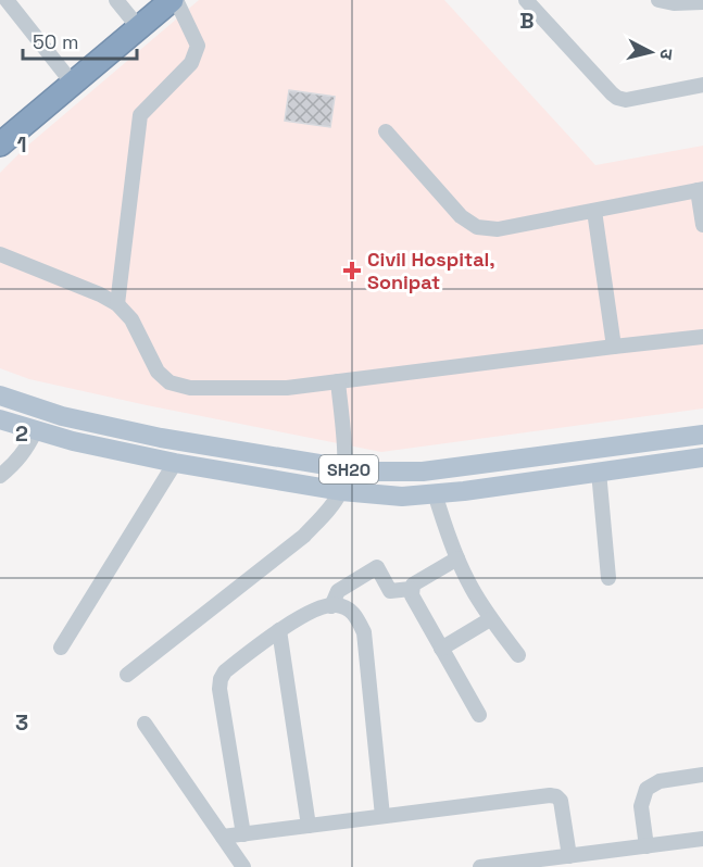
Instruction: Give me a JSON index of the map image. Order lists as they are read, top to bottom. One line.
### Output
{"streets":{"main road":["SH20"]},"places":{"health":["Civil Hospital, Sonipat"]},"scale_bar":"50 m","north":"right","grid":{"columns":["B"],"rows":["1","2","3"]}}
